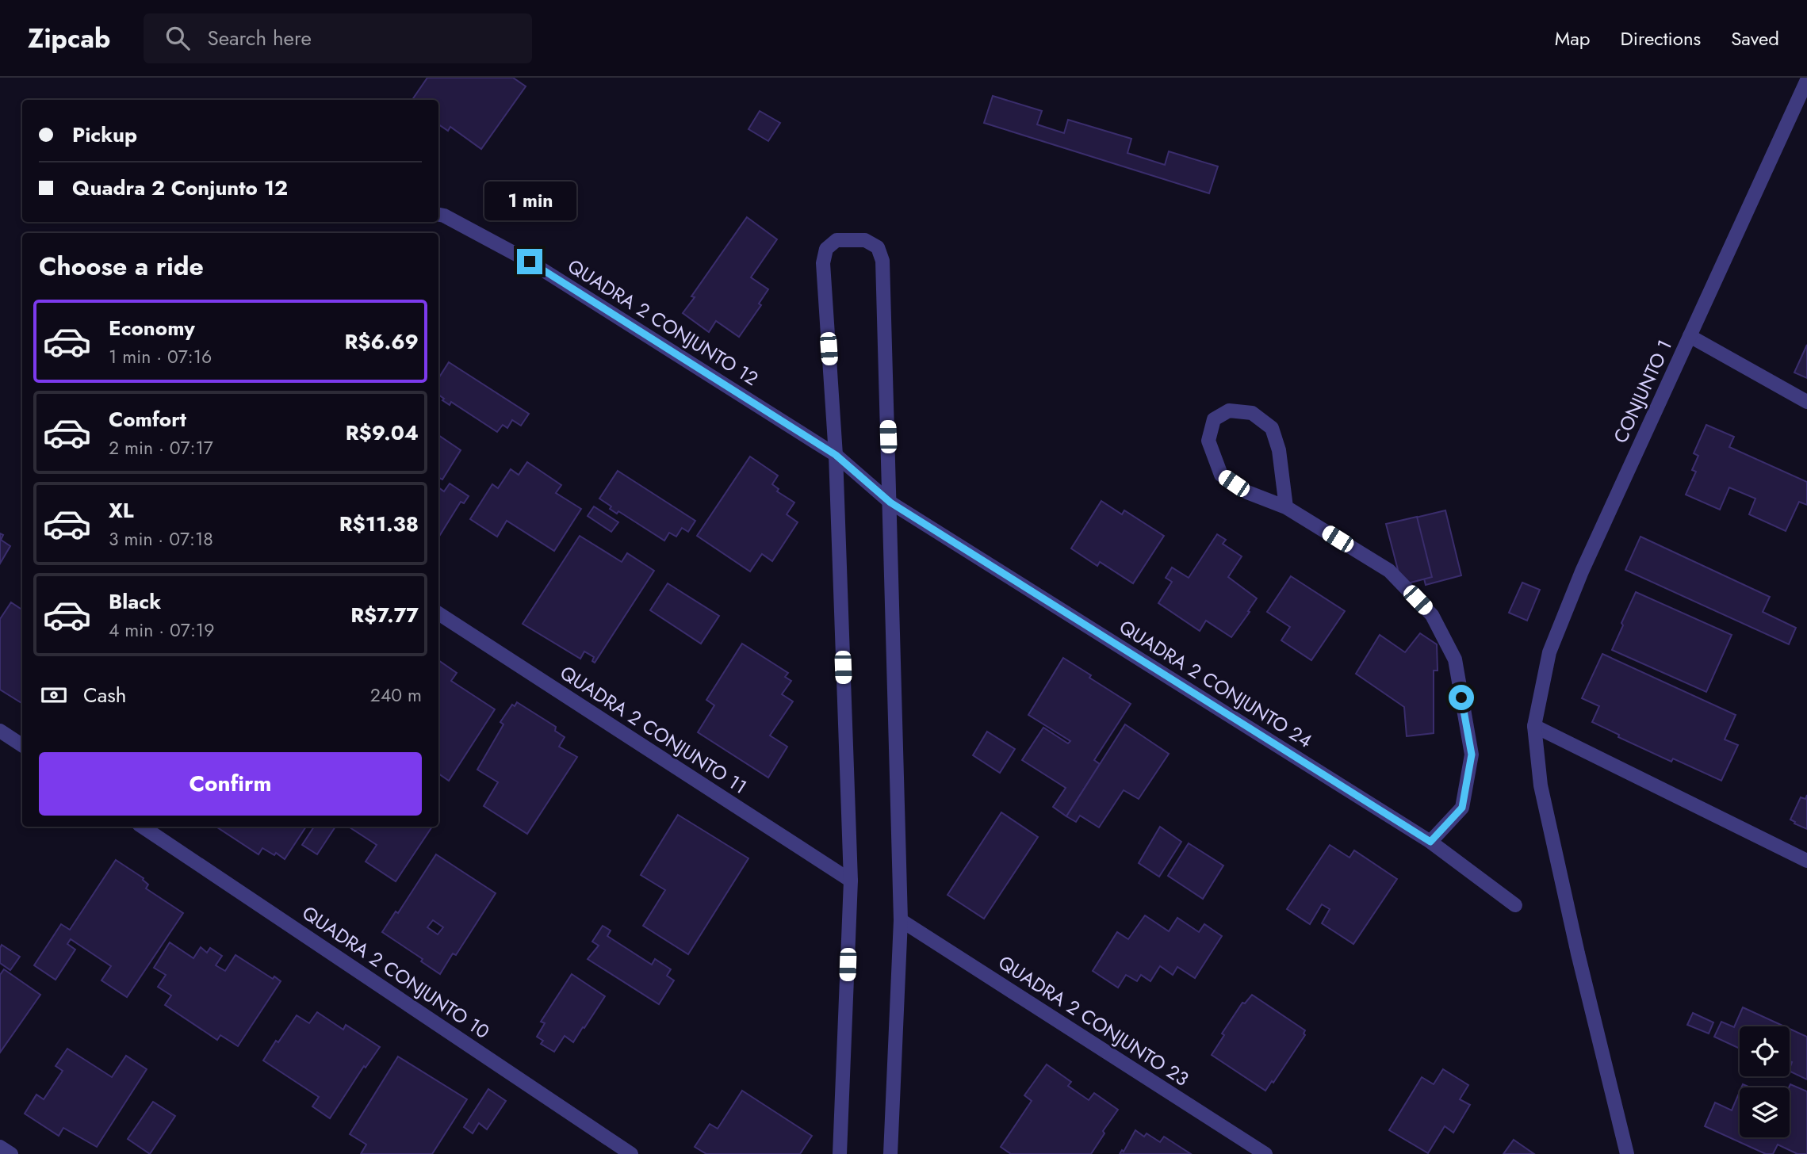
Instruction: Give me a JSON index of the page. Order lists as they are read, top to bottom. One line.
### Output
{"streets":{"street":["QUADRA 2 CONJUNTO 12","CONJUNTO 1","QUADRA 2 CONJUNTO 24","QUADRA 2 CONJUNTO 11","QUADRA 2 CONJUNTO 10","QUADRA 2 CONJUNTO 23"]},"crossings":[["QUADRA 2 CONJUNTO 12","QUADRA 2 CONJUNTO 24"]],"page":{"header":"Zipcab","search":"Search here","nav":["Map","Directions","Saved"],"banner":["Pickup","Quadra 2 Conjunto 12"],"bubble":"1 min","heading":"Choose a ride","list":[{"name":"Economy","note":"1 min · 07:16","value":"R$6.69"},{"name":"Comfort","note":"2 min · 07:17","value":"R$9.04"},{"name":"XL","note":"3 min · 07:18","value":"R$11.38"},{"name":"Black","note":"4 min · 07:19","value":"R$7.77"}],"pay":["Cash","240 m"],"buttons":"Confirm"}}
